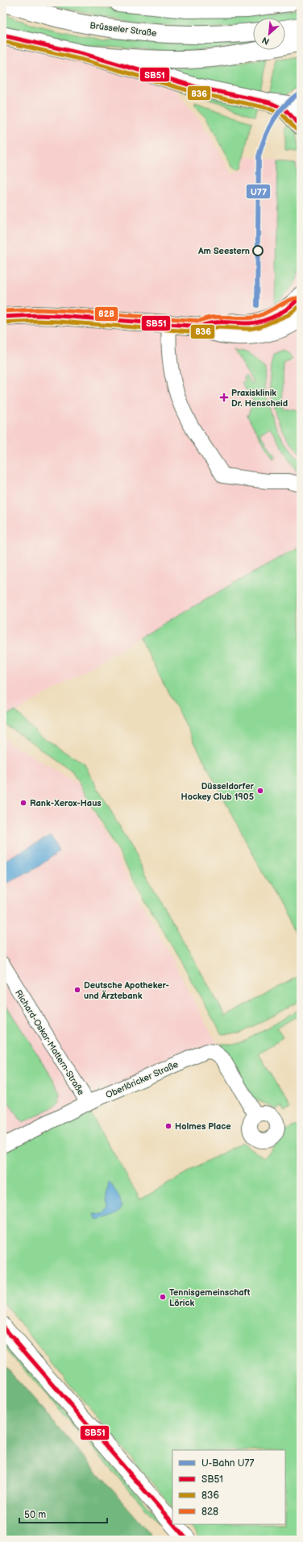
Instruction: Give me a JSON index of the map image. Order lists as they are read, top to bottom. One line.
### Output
{"streets":{"main road":["Brüsseler Straße"],"street":["Richard-Oskar-Mattern-Straße","Oberlöricker Straße"]},"crossings":[["Richard-Oskar-Mattern-Straße","Oberlöricker Straße"]],"places":{"other":["Am Seestern","Düsseldorfer Hockey Club 1905","Rank-Xerox-Haus","Deutsche Apotheker- und Ärztebank","Holmes Place","Tennisgemeinschaft Lörick"],"health":["Praxisklinik Dr. Henscheid"]},"lines":["transit line SB51","transit line 836","metro line U77","transit line 828"],"legend":["U-Bahn U77","SB51","836","828"],"scale_bar":"50 m","north":"bottom left"}
